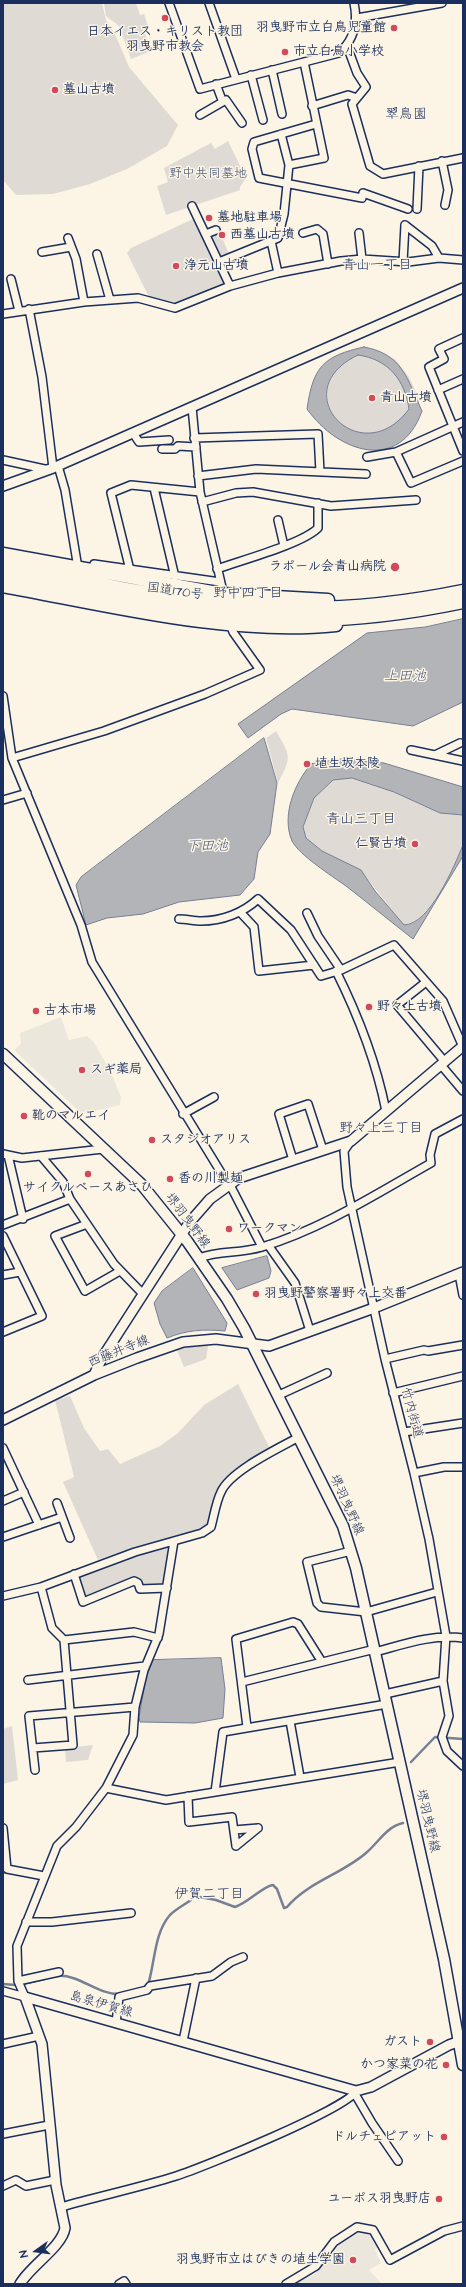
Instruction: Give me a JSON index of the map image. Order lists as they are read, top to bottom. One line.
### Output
{"streets":{"highway":["国道170号"],"main road":["堺羽曳野線"],"street":["西藤井寺線","竹内街道","島泉伊賀線"]},"crossings":[["堺羽曳野線","西藤井寺線"],["西藤井寺線","竹内街道"]],"districts":["翠鳥園","青山一丁目","野中四丁目","青山三丁目","野々上三丁目","伊賀二丁目"],"water":["上田池","下田池"],"parks":["野中共同墓地"],"places":["日本イエス・キリスト教団 羽曳野市教会","羽曳野市立白鳥児童館","市立白鳥小学校","墓山古墳","墓地駐車場","西墓山古墳","浄元山古墳","青山古墳","ラポール会青山病院","埴生坂本陵","仁賢古墳","野々上古墳","古本市場","スギ薬局","靴のマルエイ","スタジオアリス","サイクルベースあさひ","香の川製麺","ワークマン","羽曳野警察署野々上交番","ガスト","かつ家菜の花","ドルチェピアット","ユーポス羽曳野店","羽曳野市立はびきの埴生学園"],"north":"left"}
